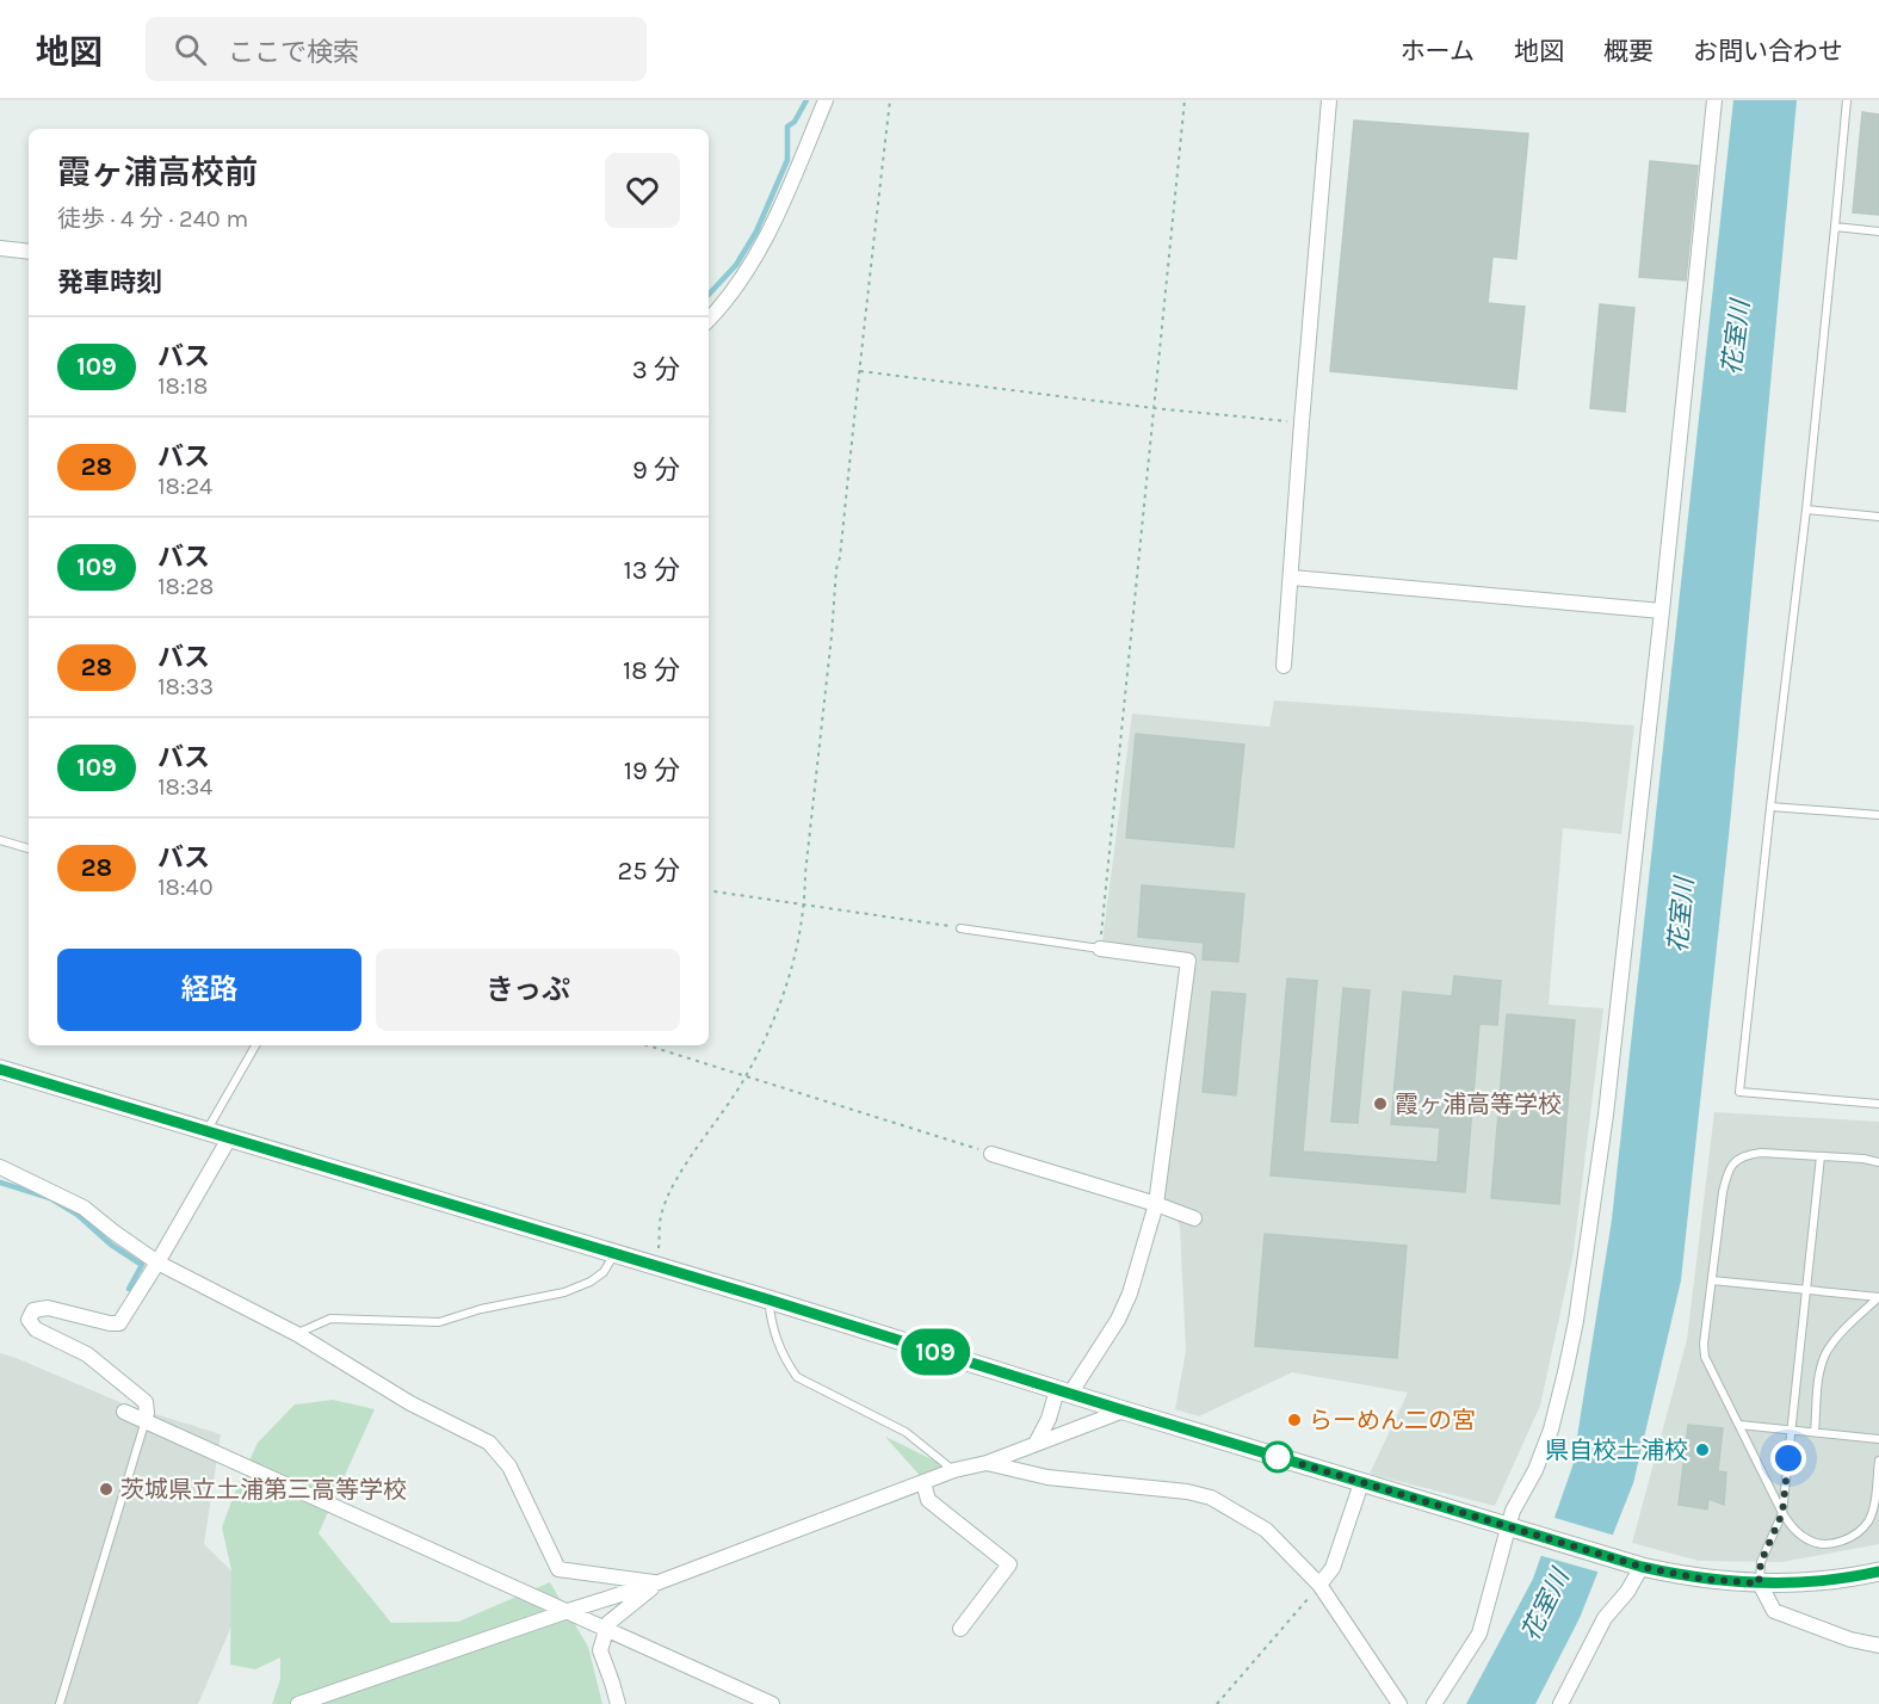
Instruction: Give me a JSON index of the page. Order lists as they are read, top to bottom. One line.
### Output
{"water":["花室川"],"places":["霞ヶ浦高等学校","らーめん二の宮","県自校土浦校","茨城県立土浦第三高等学校"],"lines":["bus line 109"],"page":{"header":"地図","search":"ここで検索","nav":["ホーム","地図","概要","お問い合わせ"],"on_map":"109","heading":[["霞ヶ浦高校前","徒歩 · 4 分 · 240 m"],"発車時刻"],"list":[{"mark":"109","name":"バス","note":"18:18","value":"3 分"},{"mark":"28","name":"バス","note":"18:24","value":"9 分"},{"mark":"109","name":"バス","note":"18:28","value":"13 分"},{"mark":"28","name":"バス","note":"18:33","value":"18 分"},{"mark":"109","name":"バス","note":"18:34","value":"19 分"},{"mark":"28","name":"バス","note":"18:40","value":"25 分"}],"buttons":["経路","きっぷ"]}}
